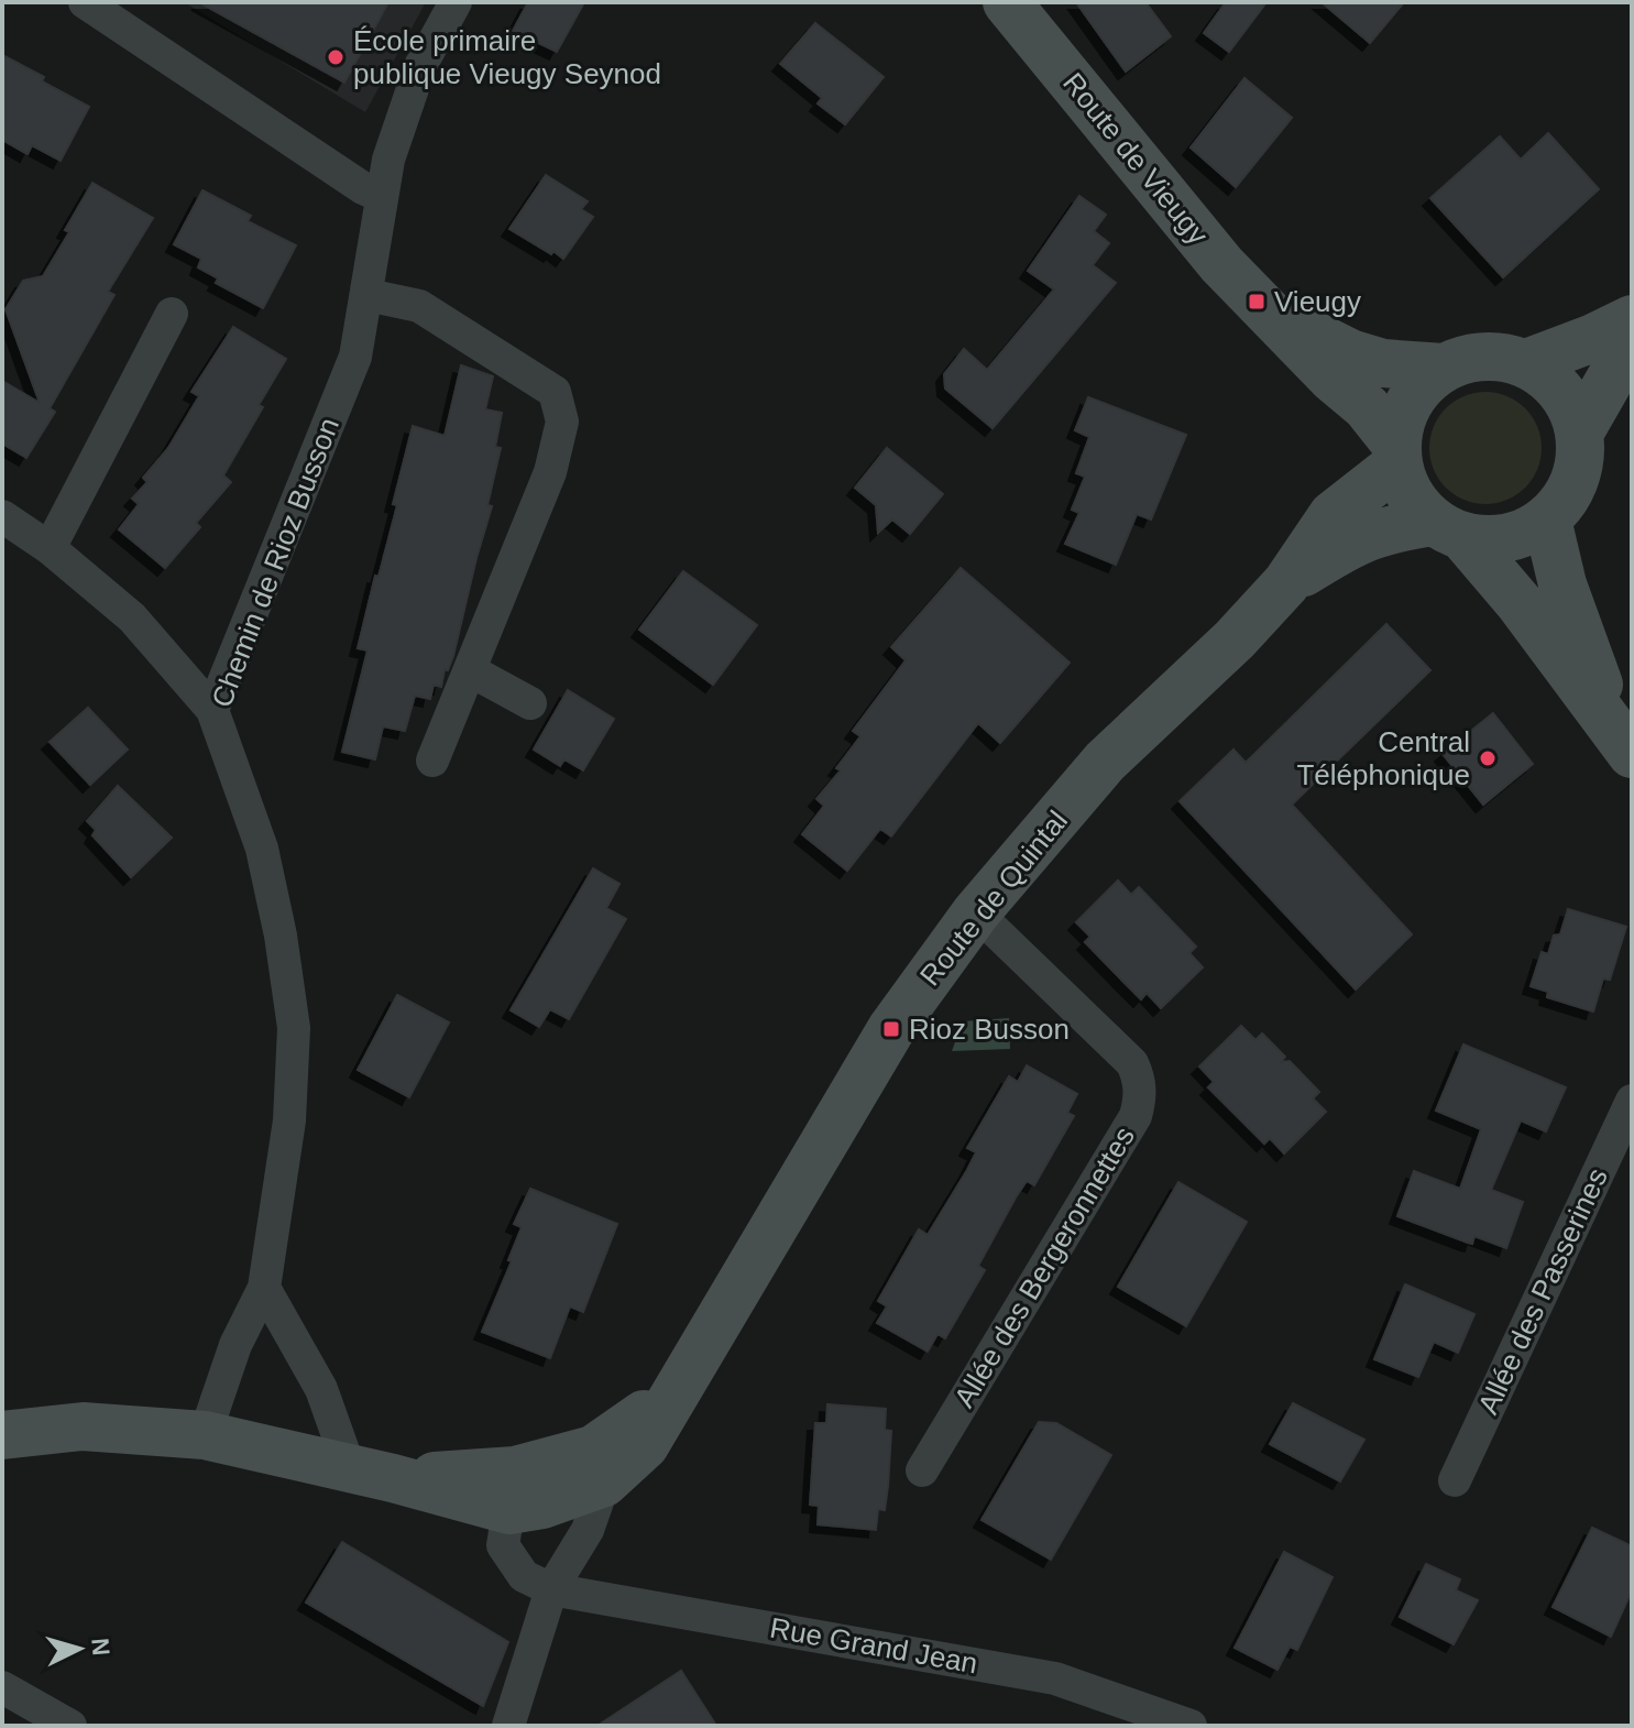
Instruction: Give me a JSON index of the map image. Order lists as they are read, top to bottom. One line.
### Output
{"streets":{"street":["Route de Vieugy","Chemin de Rioz Busson","Route de Quintal","Allée des Bergeronnettes","Allée des Passerines","Rue Grand Jean"]},"crossings":[["Route de Vieugy","Route de Quintal"],["Chemin de Rioz Busson","Route de Quintal"],["Route de Quintal","Allée des Bergeronnettes"]],"places":{"other":["École primaire publique Vieugy Seynod","Central Téléphonique"],"transit":["Vieugy","Rioz Busson"]},"north":"right"}
